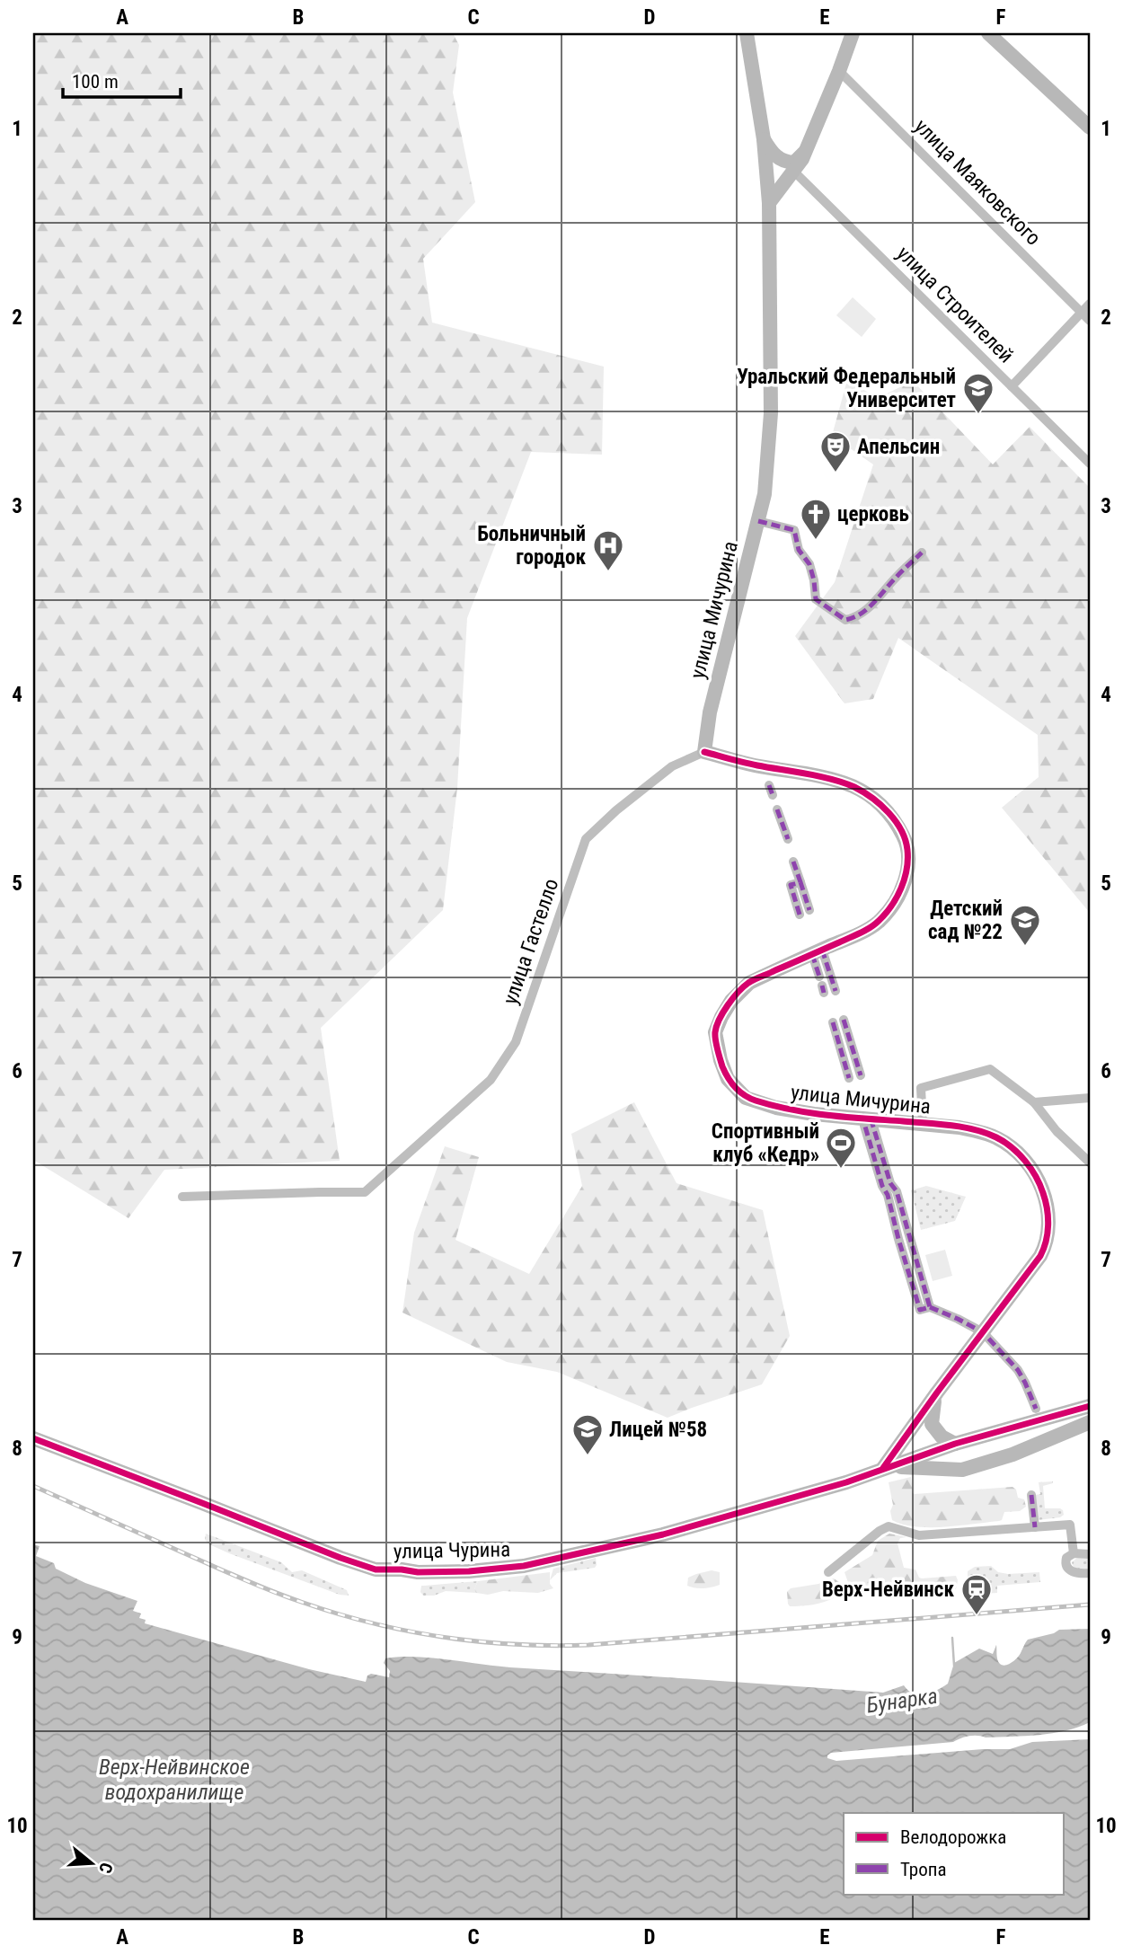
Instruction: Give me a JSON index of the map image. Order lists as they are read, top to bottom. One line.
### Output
{"streets":{"street":["улица Маяковского","улица Строителей","улица Мичурина","улица Гастелло","улица Чурина"]},"crossings":[["улица Мичурина","улица Гастелло"],["улица Мичурина","улица Чурина"]],"water":["Бунарка","Верх-Нейвинское водохранилище"],"places":{"school or university":["Уральский Федеральный Университет","Детский сад №22","Лицей №58"],"theatre":["Апельсин"],"church":["церковь"],"hospital":["Больничный городок"],"sports":["Спортивный клуб «Кедр»"],"station":["Верх-Нейвинск"]},"legend":["Велодорожка","Тропа"],"scale_bar":"100 m","north":"right","grid":{"columns":["A","B","C","D","E","F"],"rows":["1","2","3","4","5","6","7","8","9","10"]}}
